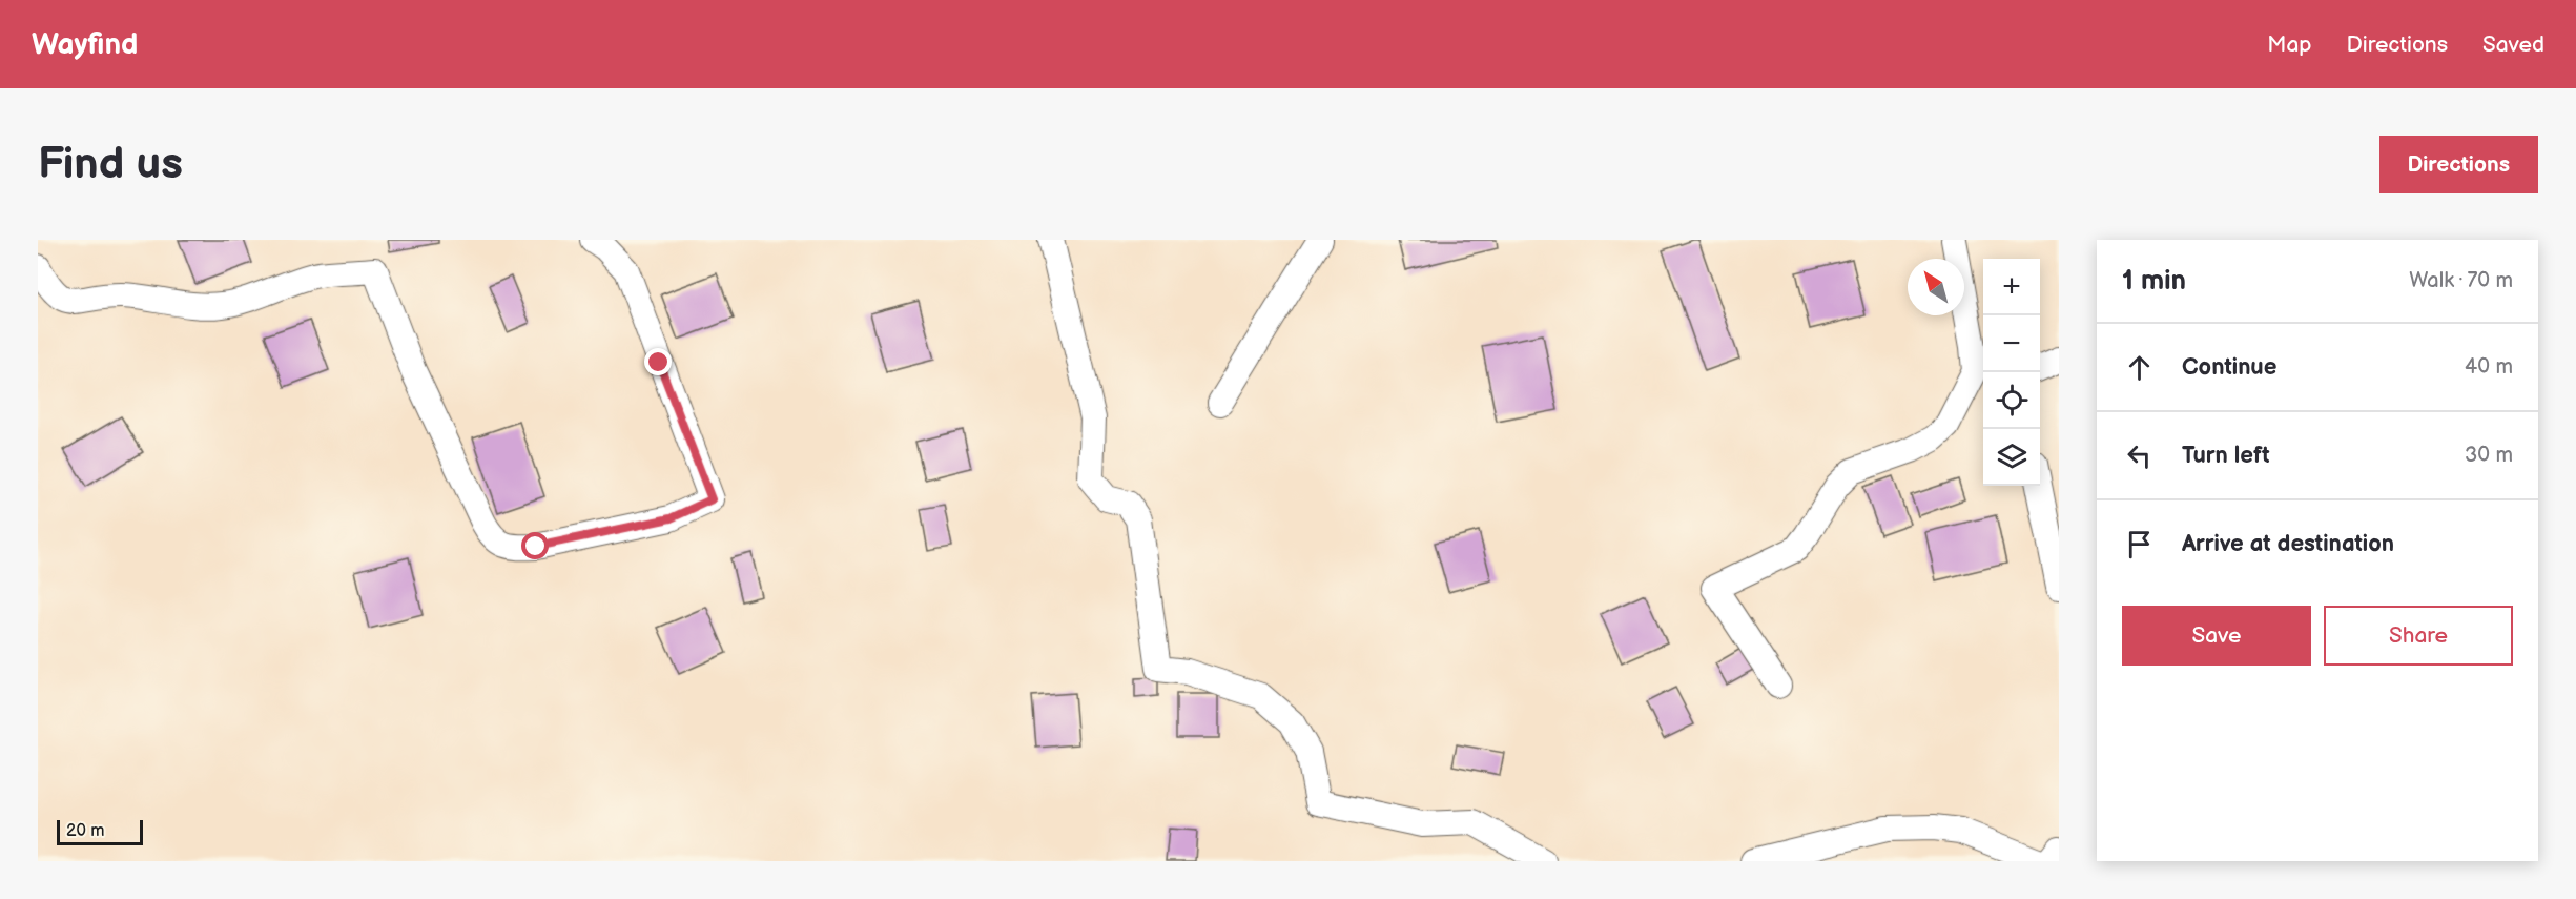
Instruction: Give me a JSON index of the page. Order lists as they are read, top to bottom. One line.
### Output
{"scale_bar":"20 m","north":"top left","page":{"header":"Wayfind","nav":["Map","Directions","Saved"],"buttons":["Directions",["Save","Share"]],"title":"Find us","heading":["1 min","Walk · 70 m"],"map_buttons":["+","−"],"list":[["Continue","40 m"],["Turn left","30 m"],"Arrive at destination"],"scale":"20 m"}}
